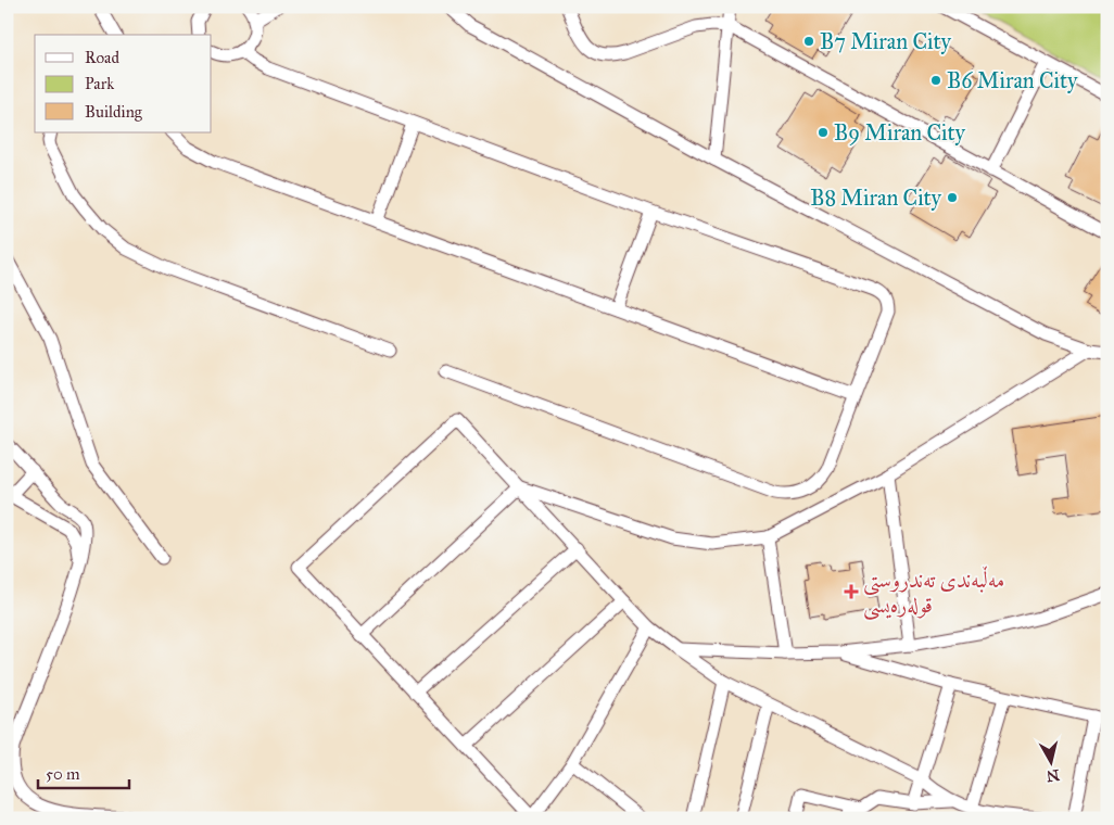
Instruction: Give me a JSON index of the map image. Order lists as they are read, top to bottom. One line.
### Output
{"places":{"other":["B7 Miran City","B6 Miran City","B9 Miran City","B8 Miran City"],"health":["مەڵبەندی تەندروستی قولەرەیسی"]},"legend":["Road","Park","Building"],"scale_bar":"50 m","north":"bottom"}
